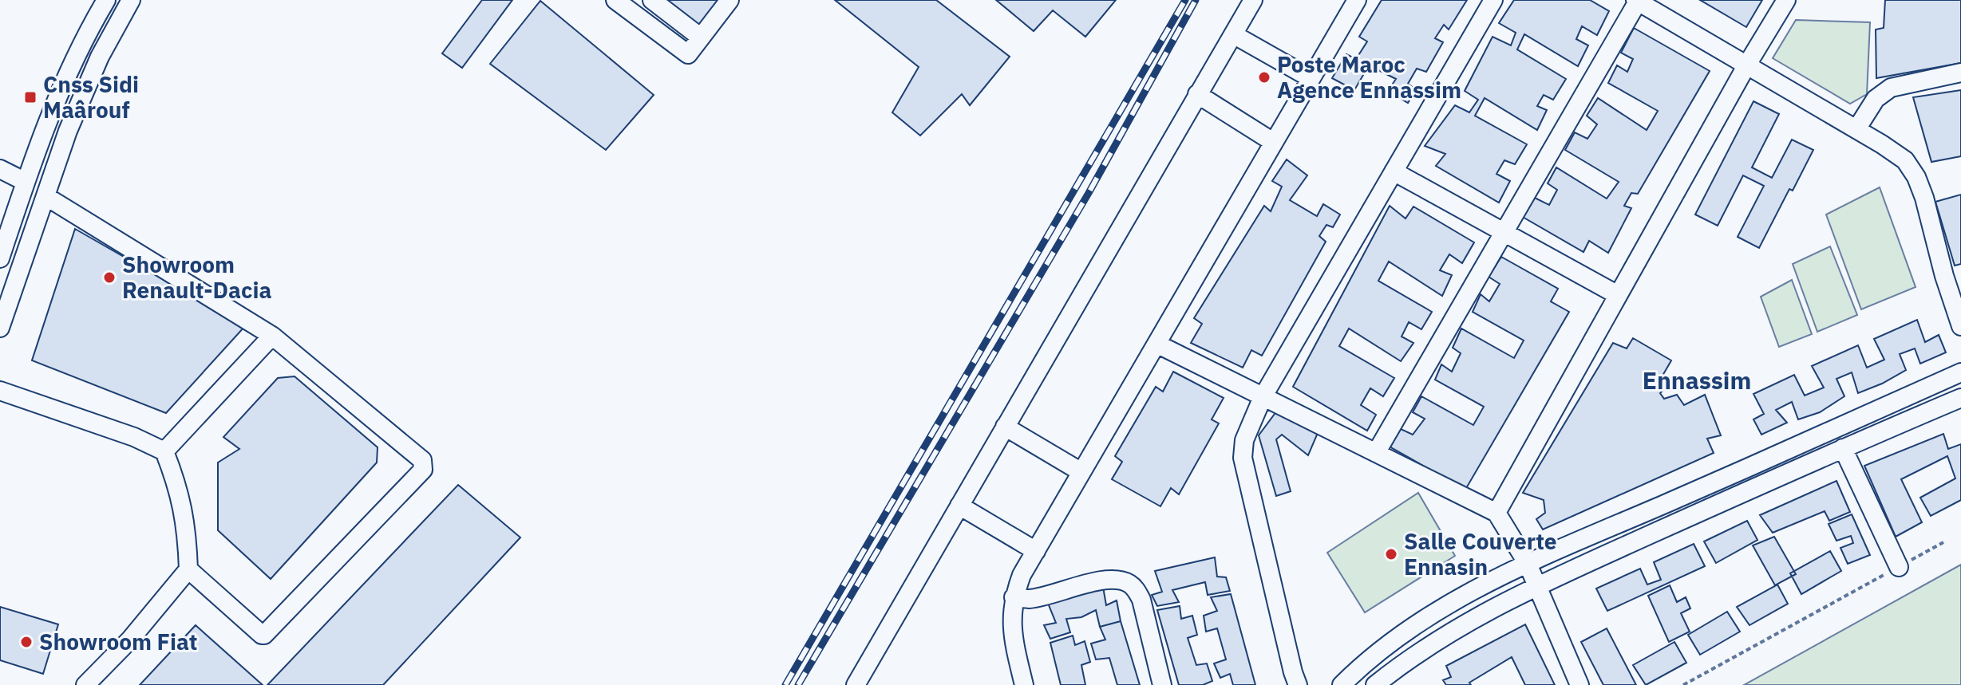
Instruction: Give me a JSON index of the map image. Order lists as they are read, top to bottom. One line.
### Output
{"districts":["Ennassim"],"places":{"other":["Poste Maroc Agence Ennassim","Showroom Renault-Dacia","Salle Couverte Ennasin","Showroom Fiat"],"transit":["Cnss Sidi Maârouf"]}}
